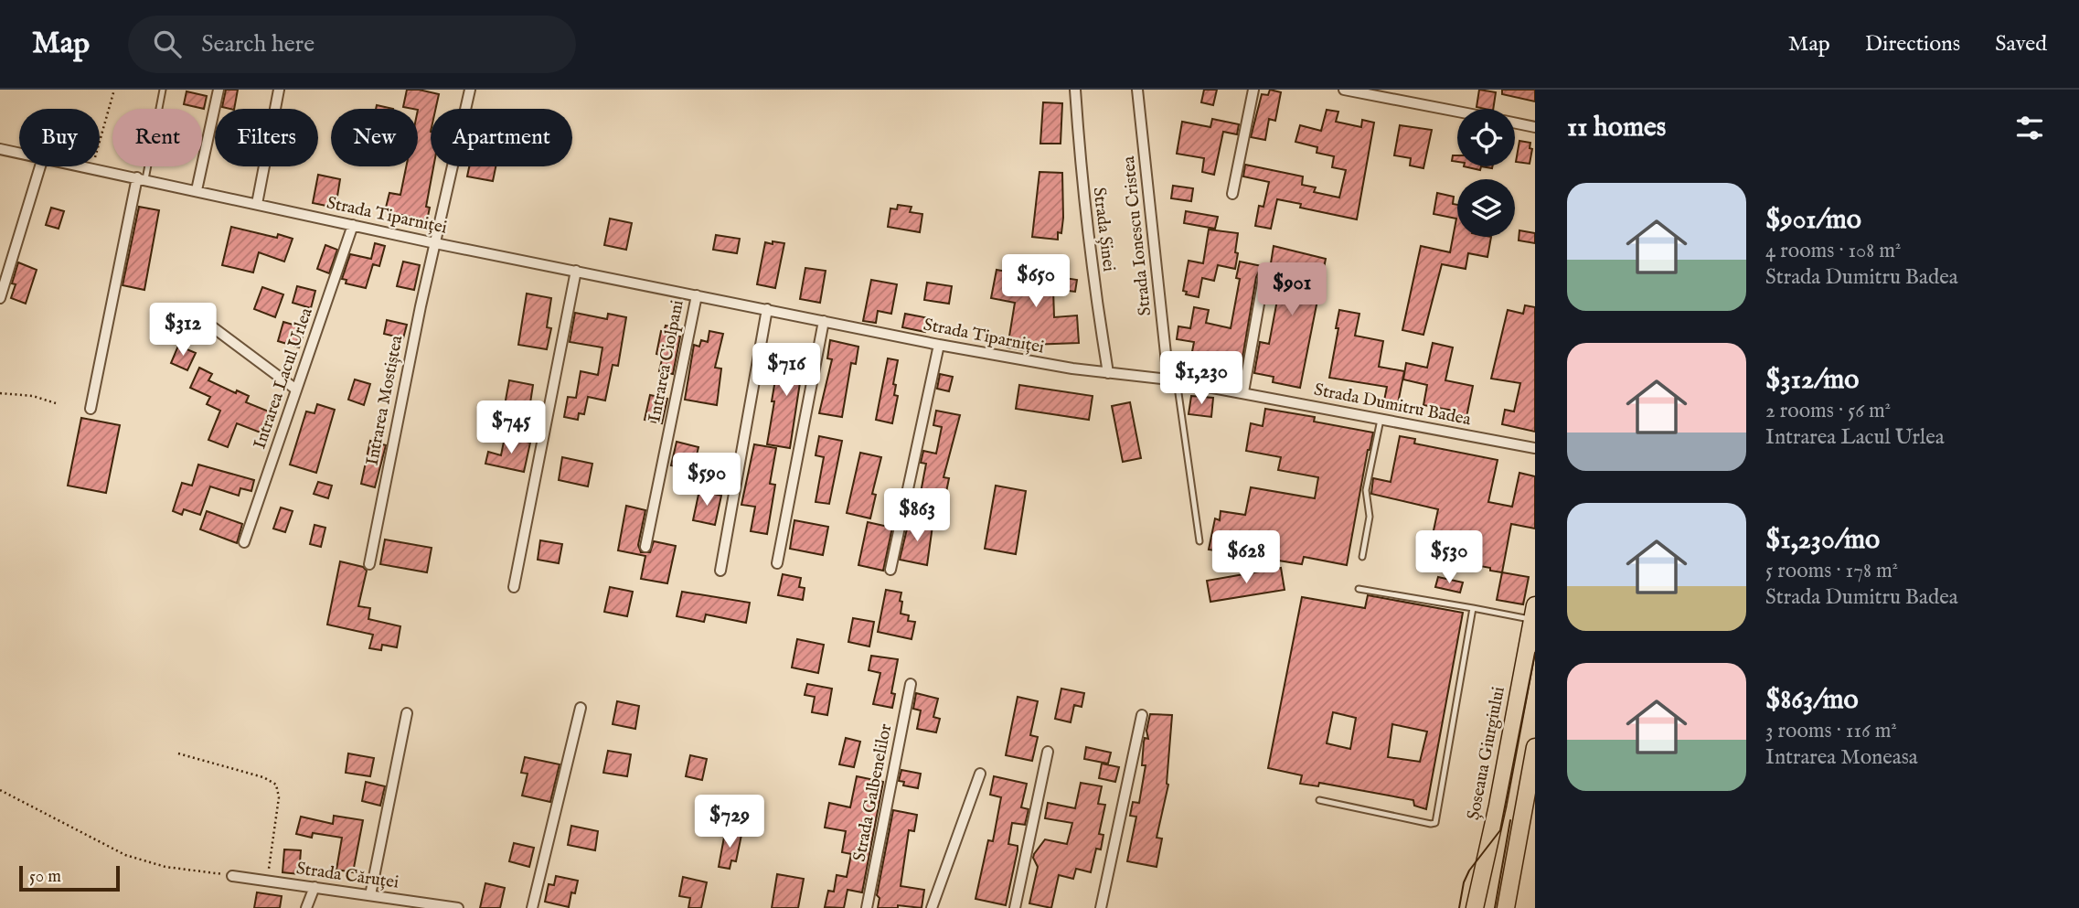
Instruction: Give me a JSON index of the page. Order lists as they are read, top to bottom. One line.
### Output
{"streets":{"main road":["Șoseaua Giurgiului"],"street":["Strada Tiparniței","Strada Șinei","Strada Ionescu Cristea","Intrarea Ciolpani","Intrarea Lacul Urlea","Intrarea Mostiștea","Strada Dumitru Badea","Strada Galbenelilor","Strada Căruței"]},"crossings":[["Strada Tiparniței","Strada Șinei"],["Strada Tiparniței","Intrarea Ciolpani"],["Strada Tiparniței","Intrarea Lacul Urlea"],["Strada Tiparniței","Intrarea Mostiștea"],["Strada Tiparniței","Strada Dumitru Badea"],["Strada Ionescu Cristea","Strada Dumitru Badea"]],"scale_bar":"50 m","page":{"header":"Map","search":"Search here","nav":["Map","Directions","Saved"],"heading":"11 homes","chip":["Buy","Rent","Filters","New","Apartment"],"list":[{"name":"$901/mo","note":"4 rooms · 108 m² · Strada Dumitru Badea"},{"name":"$312/mo","note":"2 rooms · 56 m² · Intrarea Lacul Urlea"},{"name":"$1,230/mo","note":"5 rooms · 178 m² · Strada Dumitru Badea"},{"name":"$863/mo","note":"3 rooms · 116 m² · Intrarea Moneasa"}],"price":["$650","$901","$312","$716","$1,230","$745","$590","$863","$628","$530","$729"],"scale":"50 m"}}
